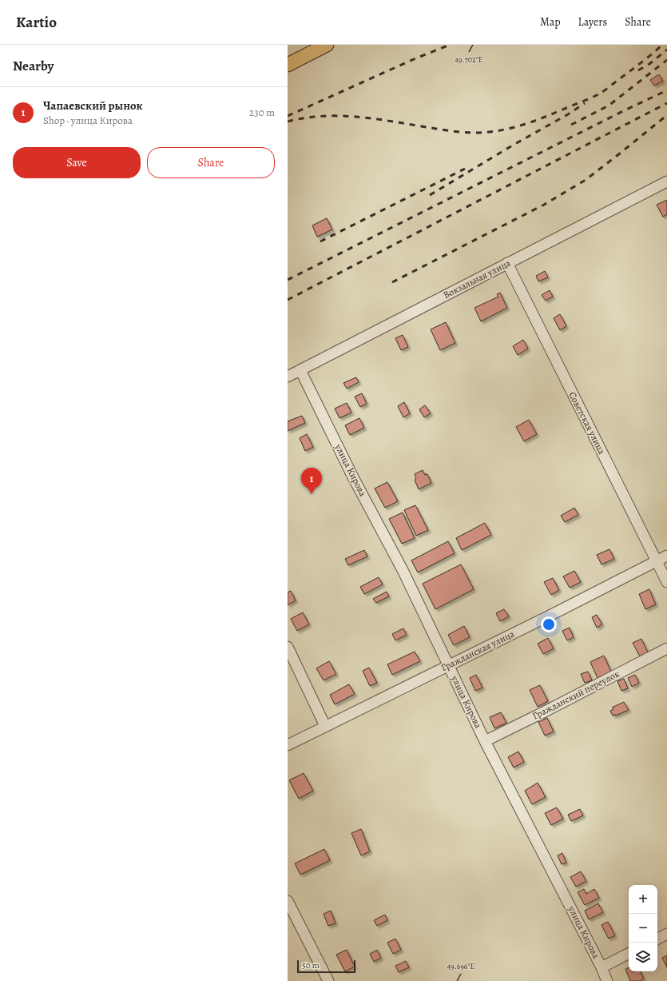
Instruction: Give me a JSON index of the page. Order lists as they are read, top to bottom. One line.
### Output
{"streets":{"street":["Вокзальная улица","Советская улица","улица Кирова","Гражданская улица","Гражданский переулок"]},"crossings":[["Вокзальная улица","Советская улица"],["Вокзальная улица","улица Кирова"],["Советская улица","Гражданская улица"],["улица Кирова","Гражданская улица"],["улица Кирова","Гражданский переулок"]],"scale_bar":"50 m","page":{"header":"Kartio","nav":["Map","Layers","Share"],"heading":"Nearby","list":[{"mark":"1","name":"Чапаевский рынок","note":"Shop · улица Кирова","value":"230 m"}],"buttons":["Save","Share"],"pins":"1","map_buttons":["+","−"],"scale":"50 m"},"coordinates":["49.702°E","49.696°E"]}
